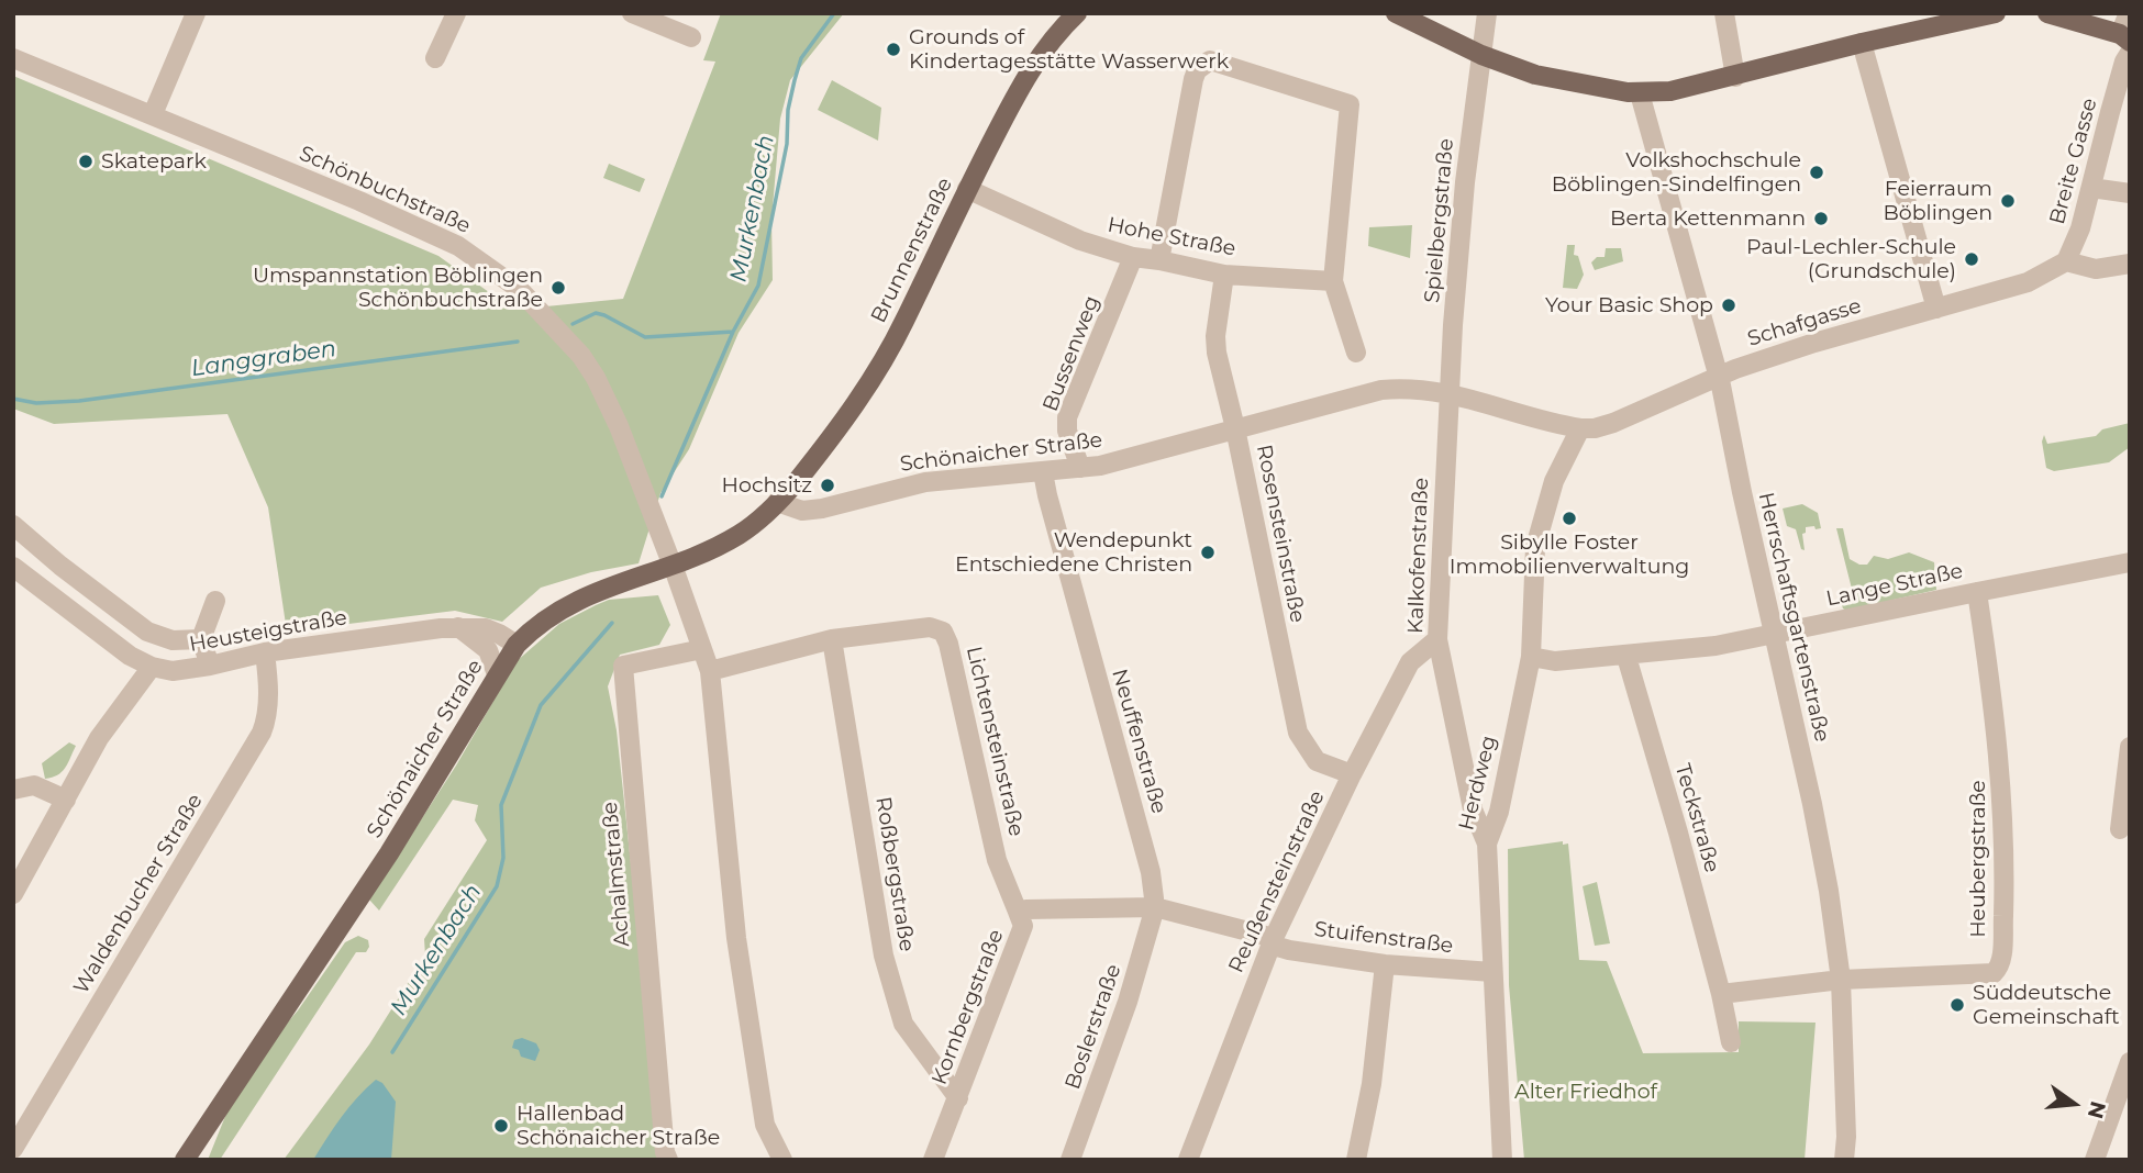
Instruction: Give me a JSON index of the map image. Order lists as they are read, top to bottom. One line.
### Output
{"streets":{"main road":["Brunnenstraße","Schönaicher Straße"],"street":["Breite Gasse","Schönbuchstraße","Spielbergstraße","Hohe Straße","Schafgasse","Bussenweg","Rosensteinstraße","Kalkofenstraße","Lange Straße","Herrschaftsgartenstraße","Heusteigstraße","Lichtensteinstraße","Neuffenstraße","Herdweg","Teckstraße","Heubergstraße","Achalmstraße","Roßbergstraße","Reußensteinstraße","Waldenbucher Straße","Stuifenstraße","Kornbergstraße","Boslerstraße"]},"crossings":[["Breite Gasse","Schafgasse"],["Schönbuchstraße","Schönaicher Straße"],["Spielbergstraße","Schönaicher Straße"],["Spielbergstraße","Kalkofenstraße"],["Hohe Straße","Brunnenstraße"],["Hohe Straße","Bussenweg"],["Hohe Straße","Rosensteinstraße"],["Brunnenstraße","Schönaicher Straße"],["Schafgasse","Schönaicher Straße"],["Schafgasse","Herrschaftsgartenstraße"],["Schafgasse","Herdweg"],["Bussenweg","Schönaicher Straße"],["Schönaicher Straße","Rosensteinstraße"],["Schönaicher Straße","Kalkofenstraße"],["Schönaicher Straße","Heusteigstraße"],["Schönaicher Straße","Neuffenstraße"],["Schönaicher Straße","Herdweg"],["Rosensteinstraße","Reußensteinstraße"],["Kalkofenstraße","Herdweg"],["Kalkofenstraße","Reußensteinstraße"],["Lange Straße","Herrschaftsgartenstraße"],["Lange Straße","Herdweg"],["Lange Straße","Teckstraße"],["Lange Straße","Heubergstraße"],["Herrschaftsgartenstraße","Heubergstraße"],["Heusteigstraße","Waldenbucher Straße"],["Lichtensteinstraße","Roßbergstraße"],["Lichtensteinstraße","Kornbergstraße"],["Neuffenstraße","Kornbergstraße"],["Neuffenstraße","Boslerstraße"],["Herdweg","Stuifenstraße"],["Roßbergstraße","Kornbergstraße"],["Reußensteinstraße","Stuifenstraße"],["Kornbergstraße","Boslerstraße"]],"water":["Murkenbach","Langgraben"],"parks":["Alter Friedhof"],"places":["Grounds of Kindertagesstätte Wasserwerk","Skatepark","Volkshochschule Böblingen-Sindelfingen","Feierraum Böblingen","Berta Kettenmann","Paul-Lechler-Schule (Grundschule)","Umspannstation Böblingen Schönbuchstraße","Your Basic Shop","Hochsitz","Sibylle Foster Immobilienverwaltung","Wendepunkt Entschiedene Christen","Süddeutsche Gemeinschaft","Hallenbad Schönaicher Straße"],"north":"right"}
